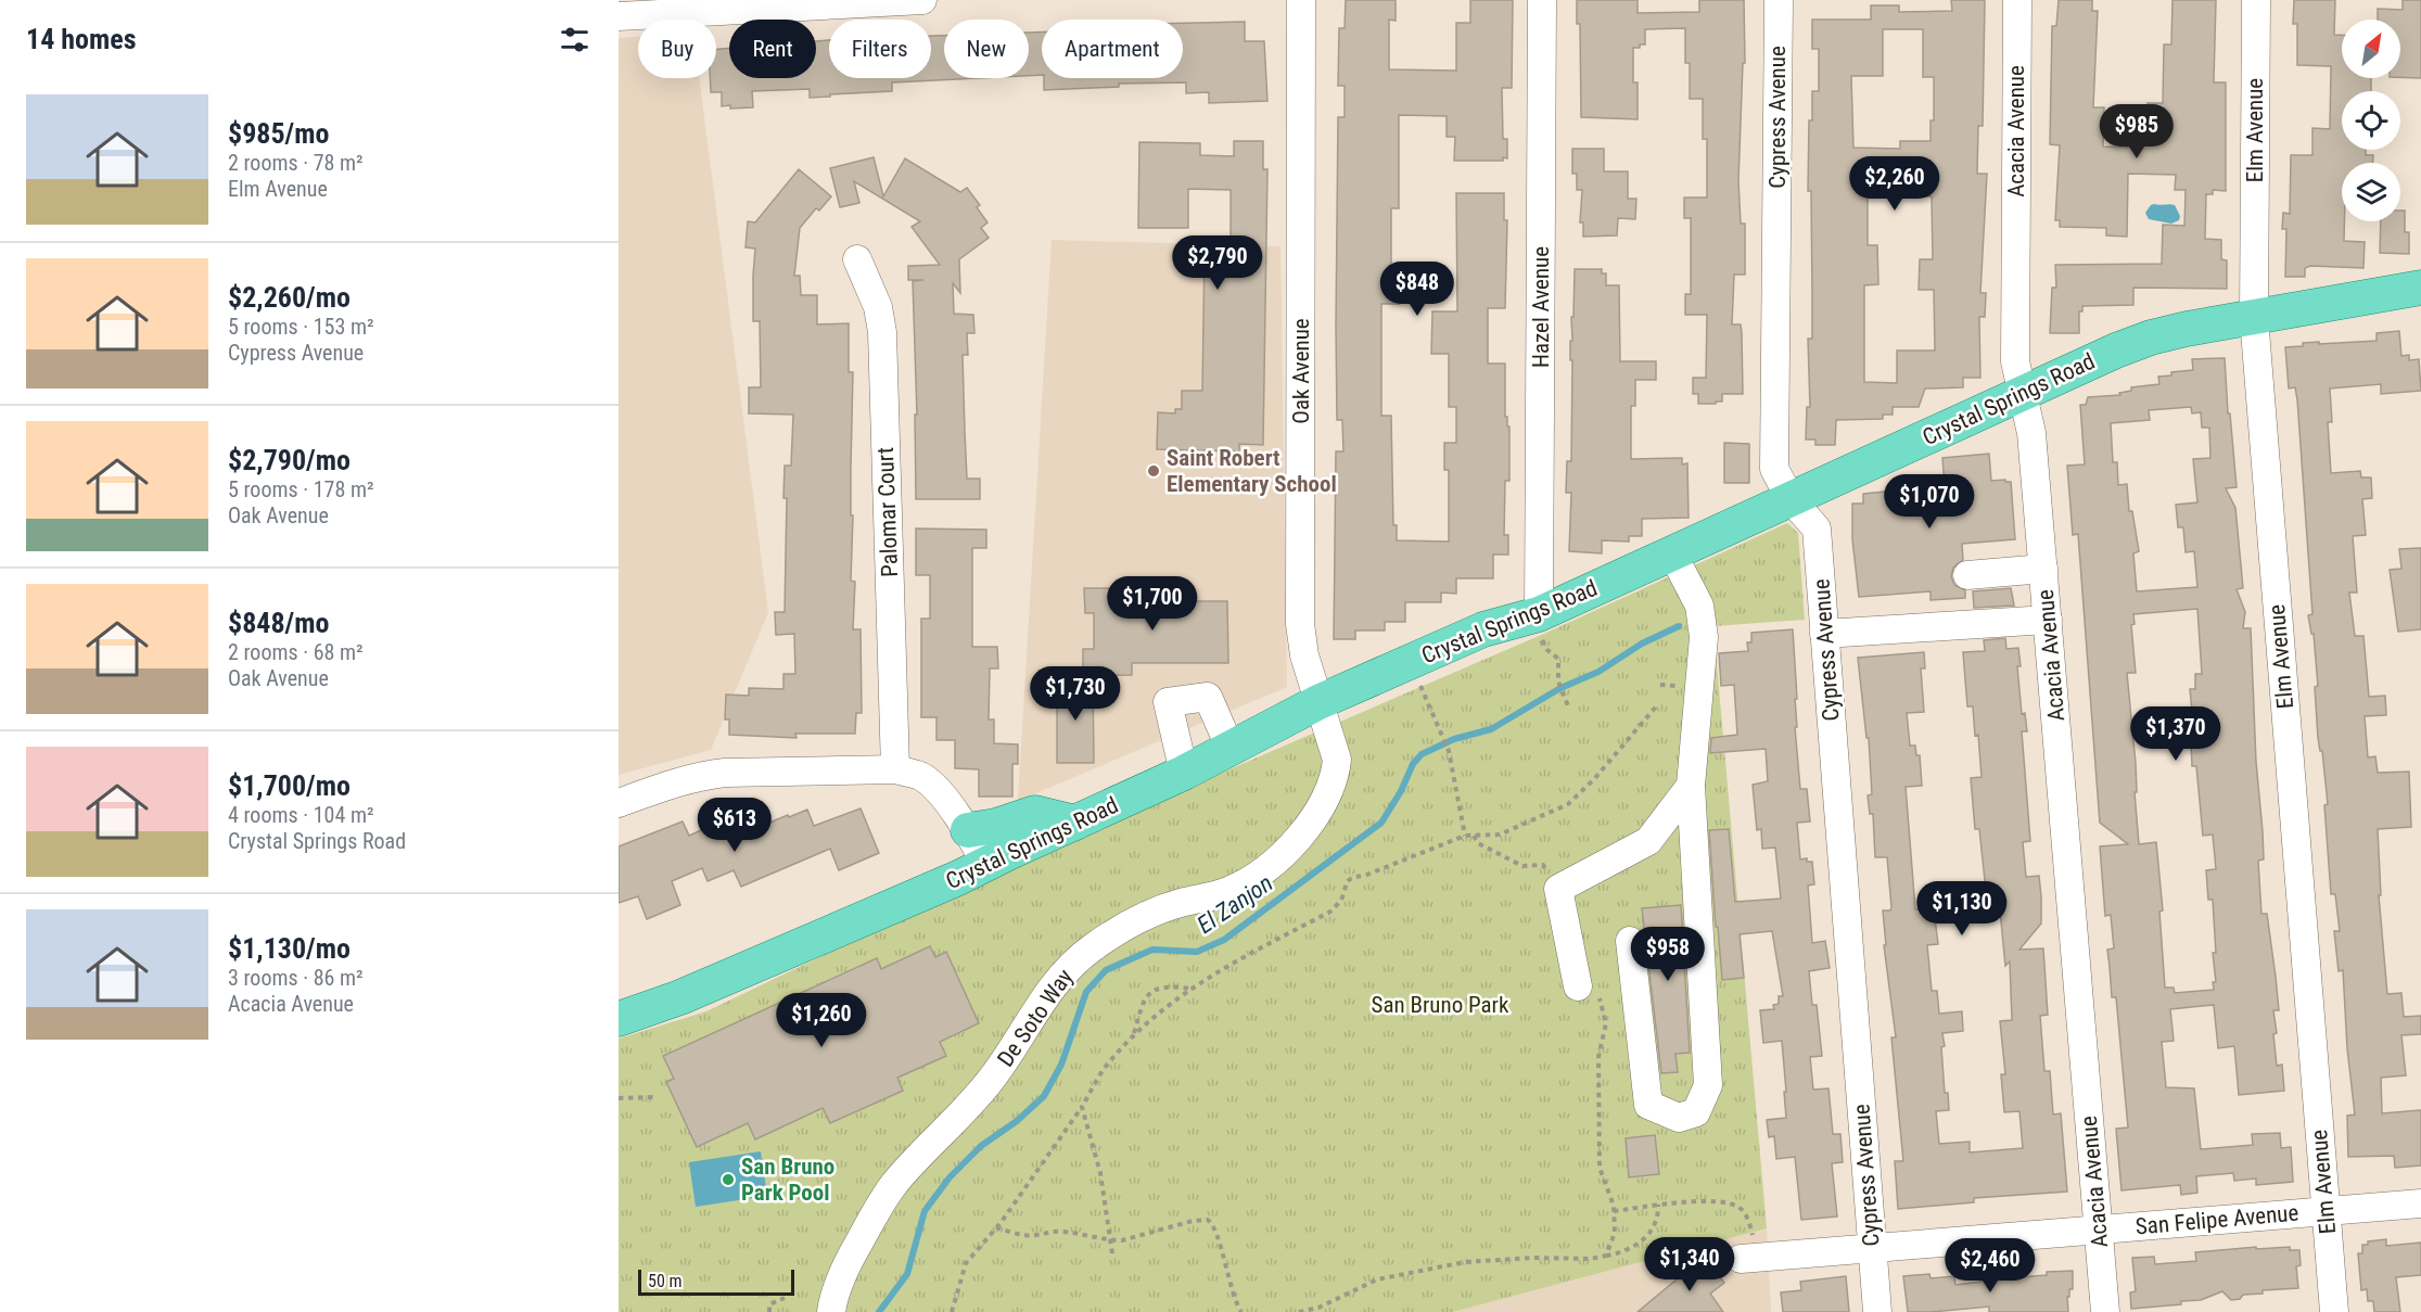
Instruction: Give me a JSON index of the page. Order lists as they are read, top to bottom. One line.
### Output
{"streets":{"main road":["Crystal Springs Road"],"street":["Cypress Avenue","Elm Avenue","Acacia Avenue","Hazel Avenue","Oak Avenue","Palomar Court","De Soto Way","San Felipe Avenue"]},"crossings":[["Cypress Avenue","Crystal Springs Road"],["Cypress Avenue","San Felipe Avenue"],["Elm Avenue","Crystal Springs Road"],["Elm Avenue","San Felipe Avenue"],["Acacia Avenue","Crystal Springs Road"],["Acacia Avenue","San Felipe Avenue"],["Hazel Avenue","Crystal Springs Road"],["Oak Avenue","Crystal Springs Road"],["Oak Avenue","De Soto Way"],["Crystal Springs Road","De Soto Way"]],"water":["El Zanjon"],"parks":["San Bruno Park"],"places":["Saint Robert Elementary School","San Bruno Park Pool"],"scale_bar":"50 m","north":"top right","page":{"heading":"14 homes","chip":["Buy","Rent","Filters","New","Apartment"],"list":[{"name":"$985/mo","note":"2 rooms · 78 m² · Elm Avenue"},{"name":"$2,260/mo","note":"5 rooms · 153 m² · Cypress Avenue"},{"name":"$2,790/mo","note":"5 rooms · 178 m² · Oak Avenue"},{"name":"$848/mo","note":"2 rooms · 68 m² · Oak Avenue"},{"name":"$1,700/mo","note":"4 rooms · 104 m² · Crystal Springs Road"},{"name":"$1,130/mo","note":"3 rooms · 86 m² · Acacia Avenue"}],"price":["$985","$2,260","$2,790","$848","$1,070","$1,700","$1,730","$1,370","$613","$1,130","$958","$1,260","$1,340","$2,460"],"scale":"50 m"}}
